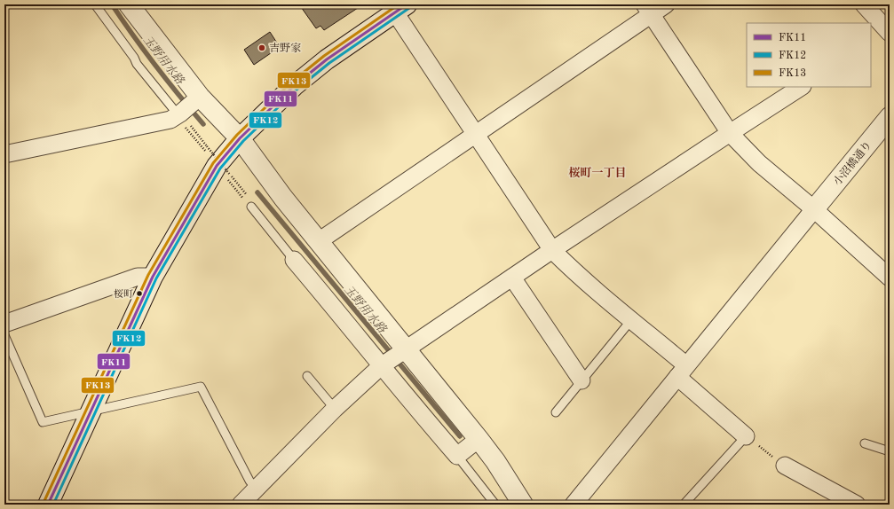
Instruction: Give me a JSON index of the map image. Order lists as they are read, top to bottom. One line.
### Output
{"streets":{"street":["小沼橋通り"]},"districts":["桜町一丁目"],"water":["玉野用水路"],"places":["吉野家","桜町"],"lines":["transit line FK11","transit line FK13","transit line FK12"],"legend":["FK11","FK12","FK13"]}
